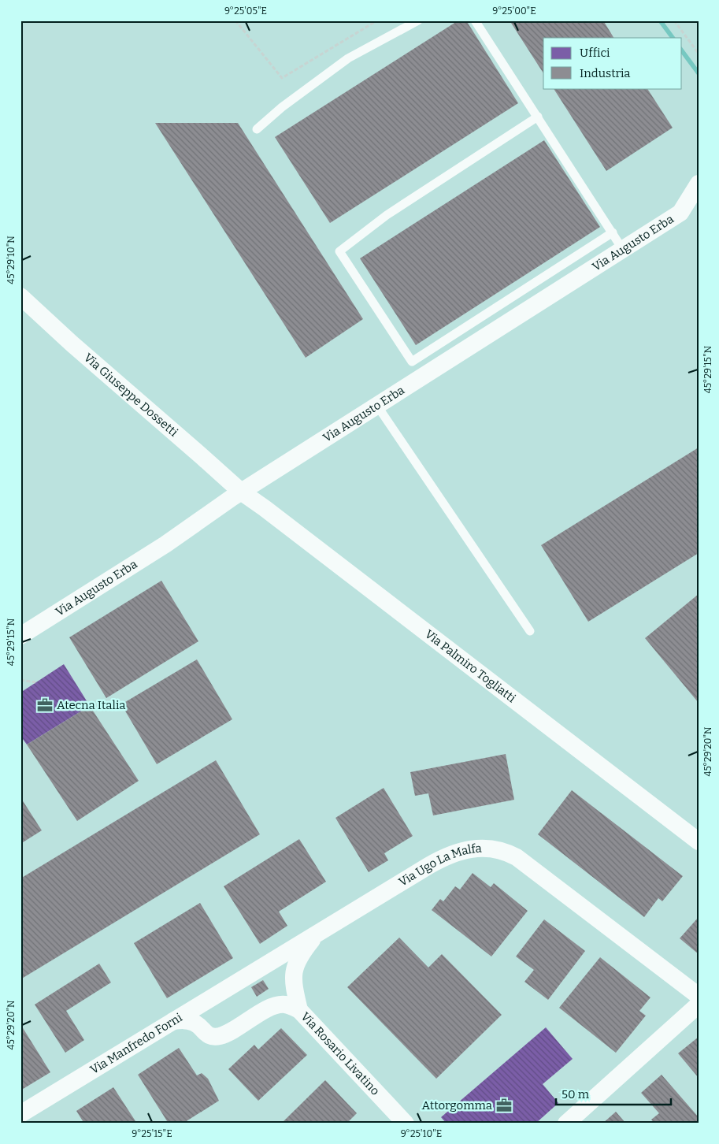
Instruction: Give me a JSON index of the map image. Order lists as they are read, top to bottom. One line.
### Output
{"streets":{"street":["Via Augusto Erba","Via Giuseppe Dossetti","Via Palmiro Togliatti","Via Ugo La Malfa","Via Manfredo Forni","Via Rosario Livatino"]},"crossings":[["Via Augusto Erba","Via Giuseppe Dossetti"],["Via Augusto Erba","Via Palmiro Togliatti"],["Via Giuseppe Dossetti","Via Palmiro Togliatti"],["Via Ugo La Malfa","Via Manfredo Forni"],["Via Ugo La Malfa","Via Rosario Livatino"],["Via Manfredo Forni","Via Rosario Livatino"]],"places":{"office":["Atecna Italia","Attorgomma"]},"legend":["Uffici","Industria"],"scale_bar":"50 m","coordinates":["9°25'05\"E","9°25'00\"E","45°29'10\"N","45°29'15\"N","45°29'20\"N","9°25'15\"E","9°25'10\"E"]}
